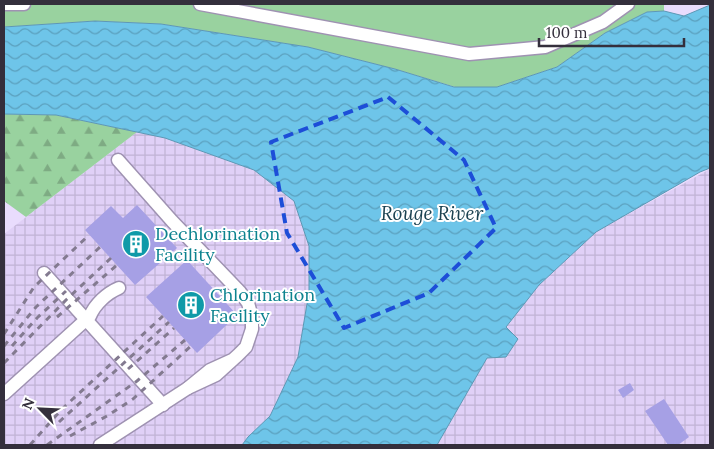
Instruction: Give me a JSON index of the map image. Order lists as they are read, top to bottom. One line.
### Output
{"water":["Rouge River"],"places":{"building":["Dechlorination Facility","Chlorination Facility"]},"scale_bar":"100 m","north":"top left"}
